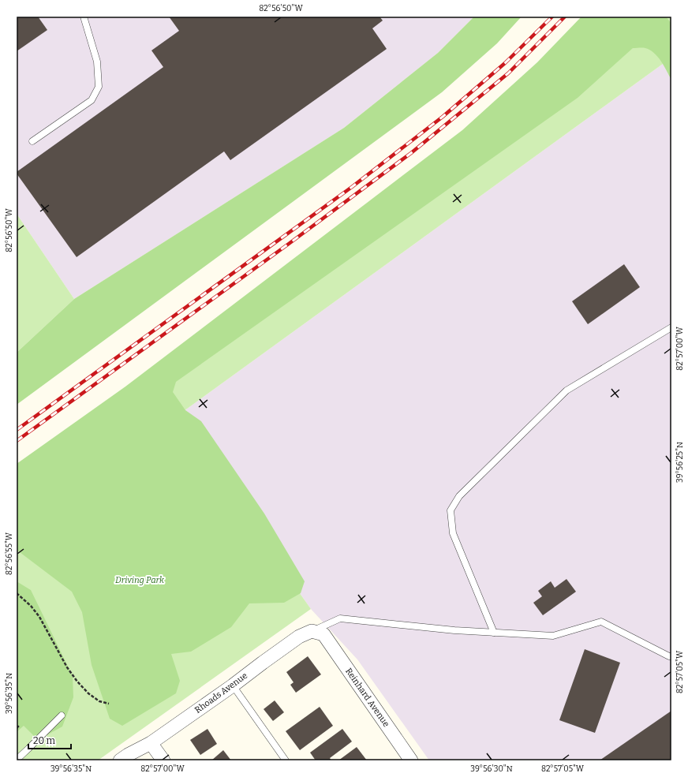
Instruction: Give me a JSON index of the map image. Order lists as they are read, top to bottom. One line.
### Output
{"streets":{"street":["Rhoads Avenue","Reinhard Avenue"]},"crossings":[["Rhoads Avenue","Reinhard Avenue"]],"parks":["Driving Park"],"scale_bar":"20 m","coordinates":["82°56'50\"W","82°57'00\"W","39°56'25\"N","82°56'55\"W","82°57'05\"W","39°56'35\"N","39°56'30\"N"]}
